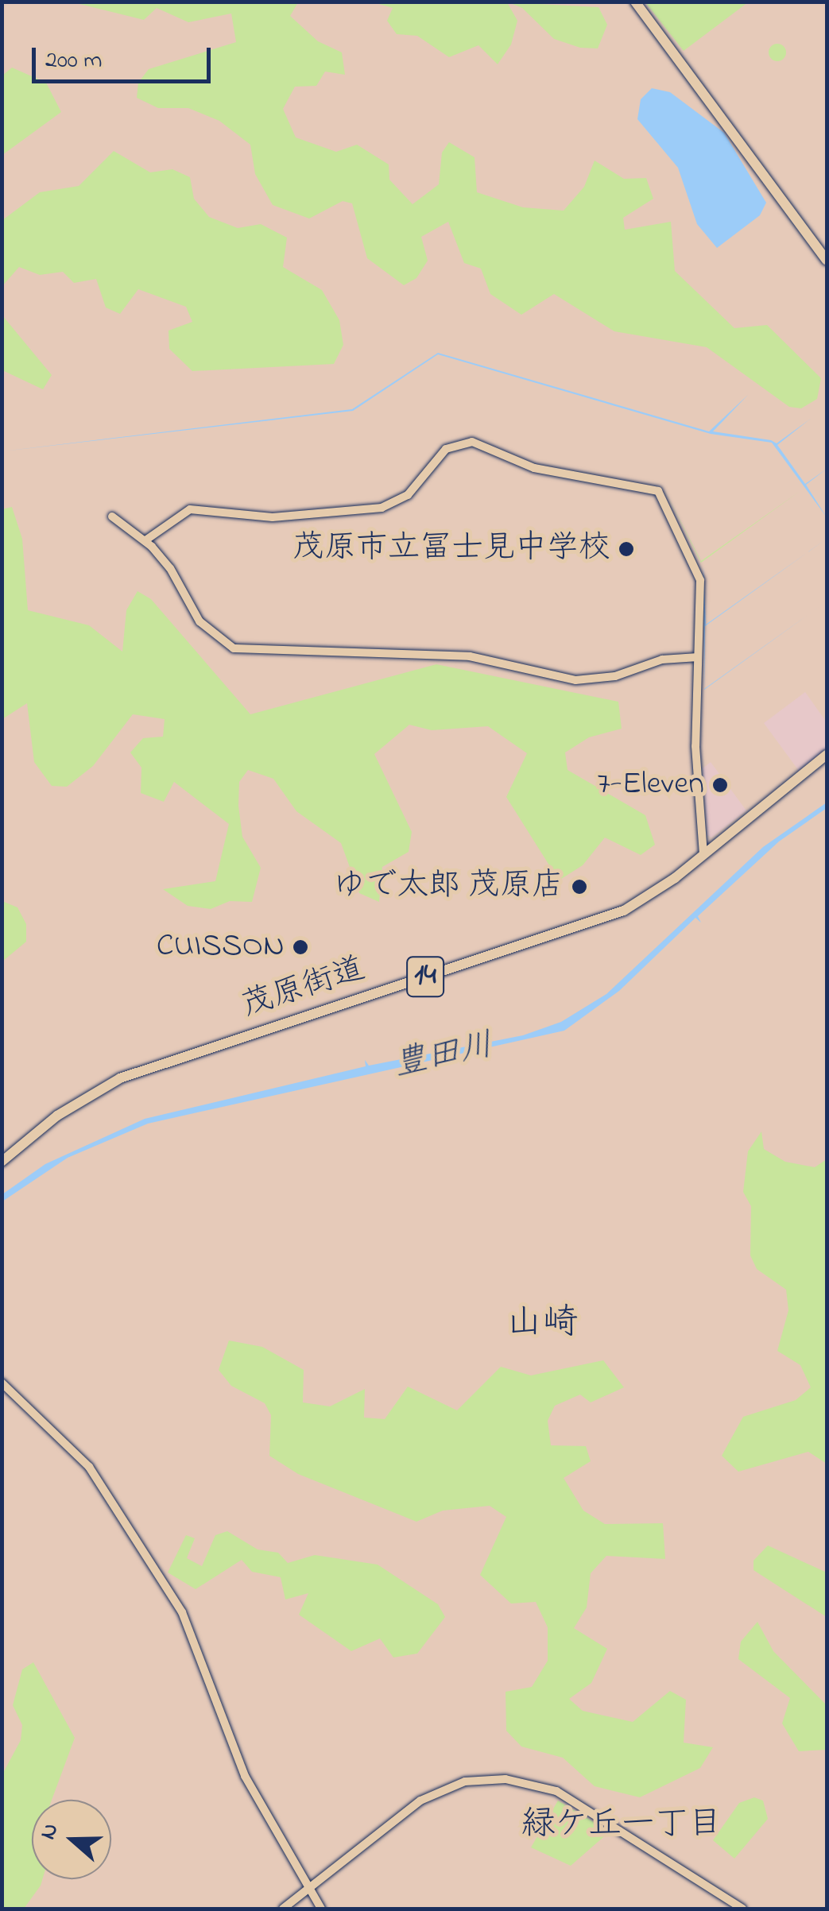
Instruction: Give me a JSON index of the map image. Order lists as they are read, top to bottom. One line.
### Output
{"streets":{"main road":["14","茂原街道"]},"districts":["山崎","緑ケ丘一丁目"],"water":["豊田川"],"places":["茂原市立冨士見中学校","7-Eleven","ゆで太郎 茂原店","CUISSON"],"scale_bar":"200 m","north":"left"}
